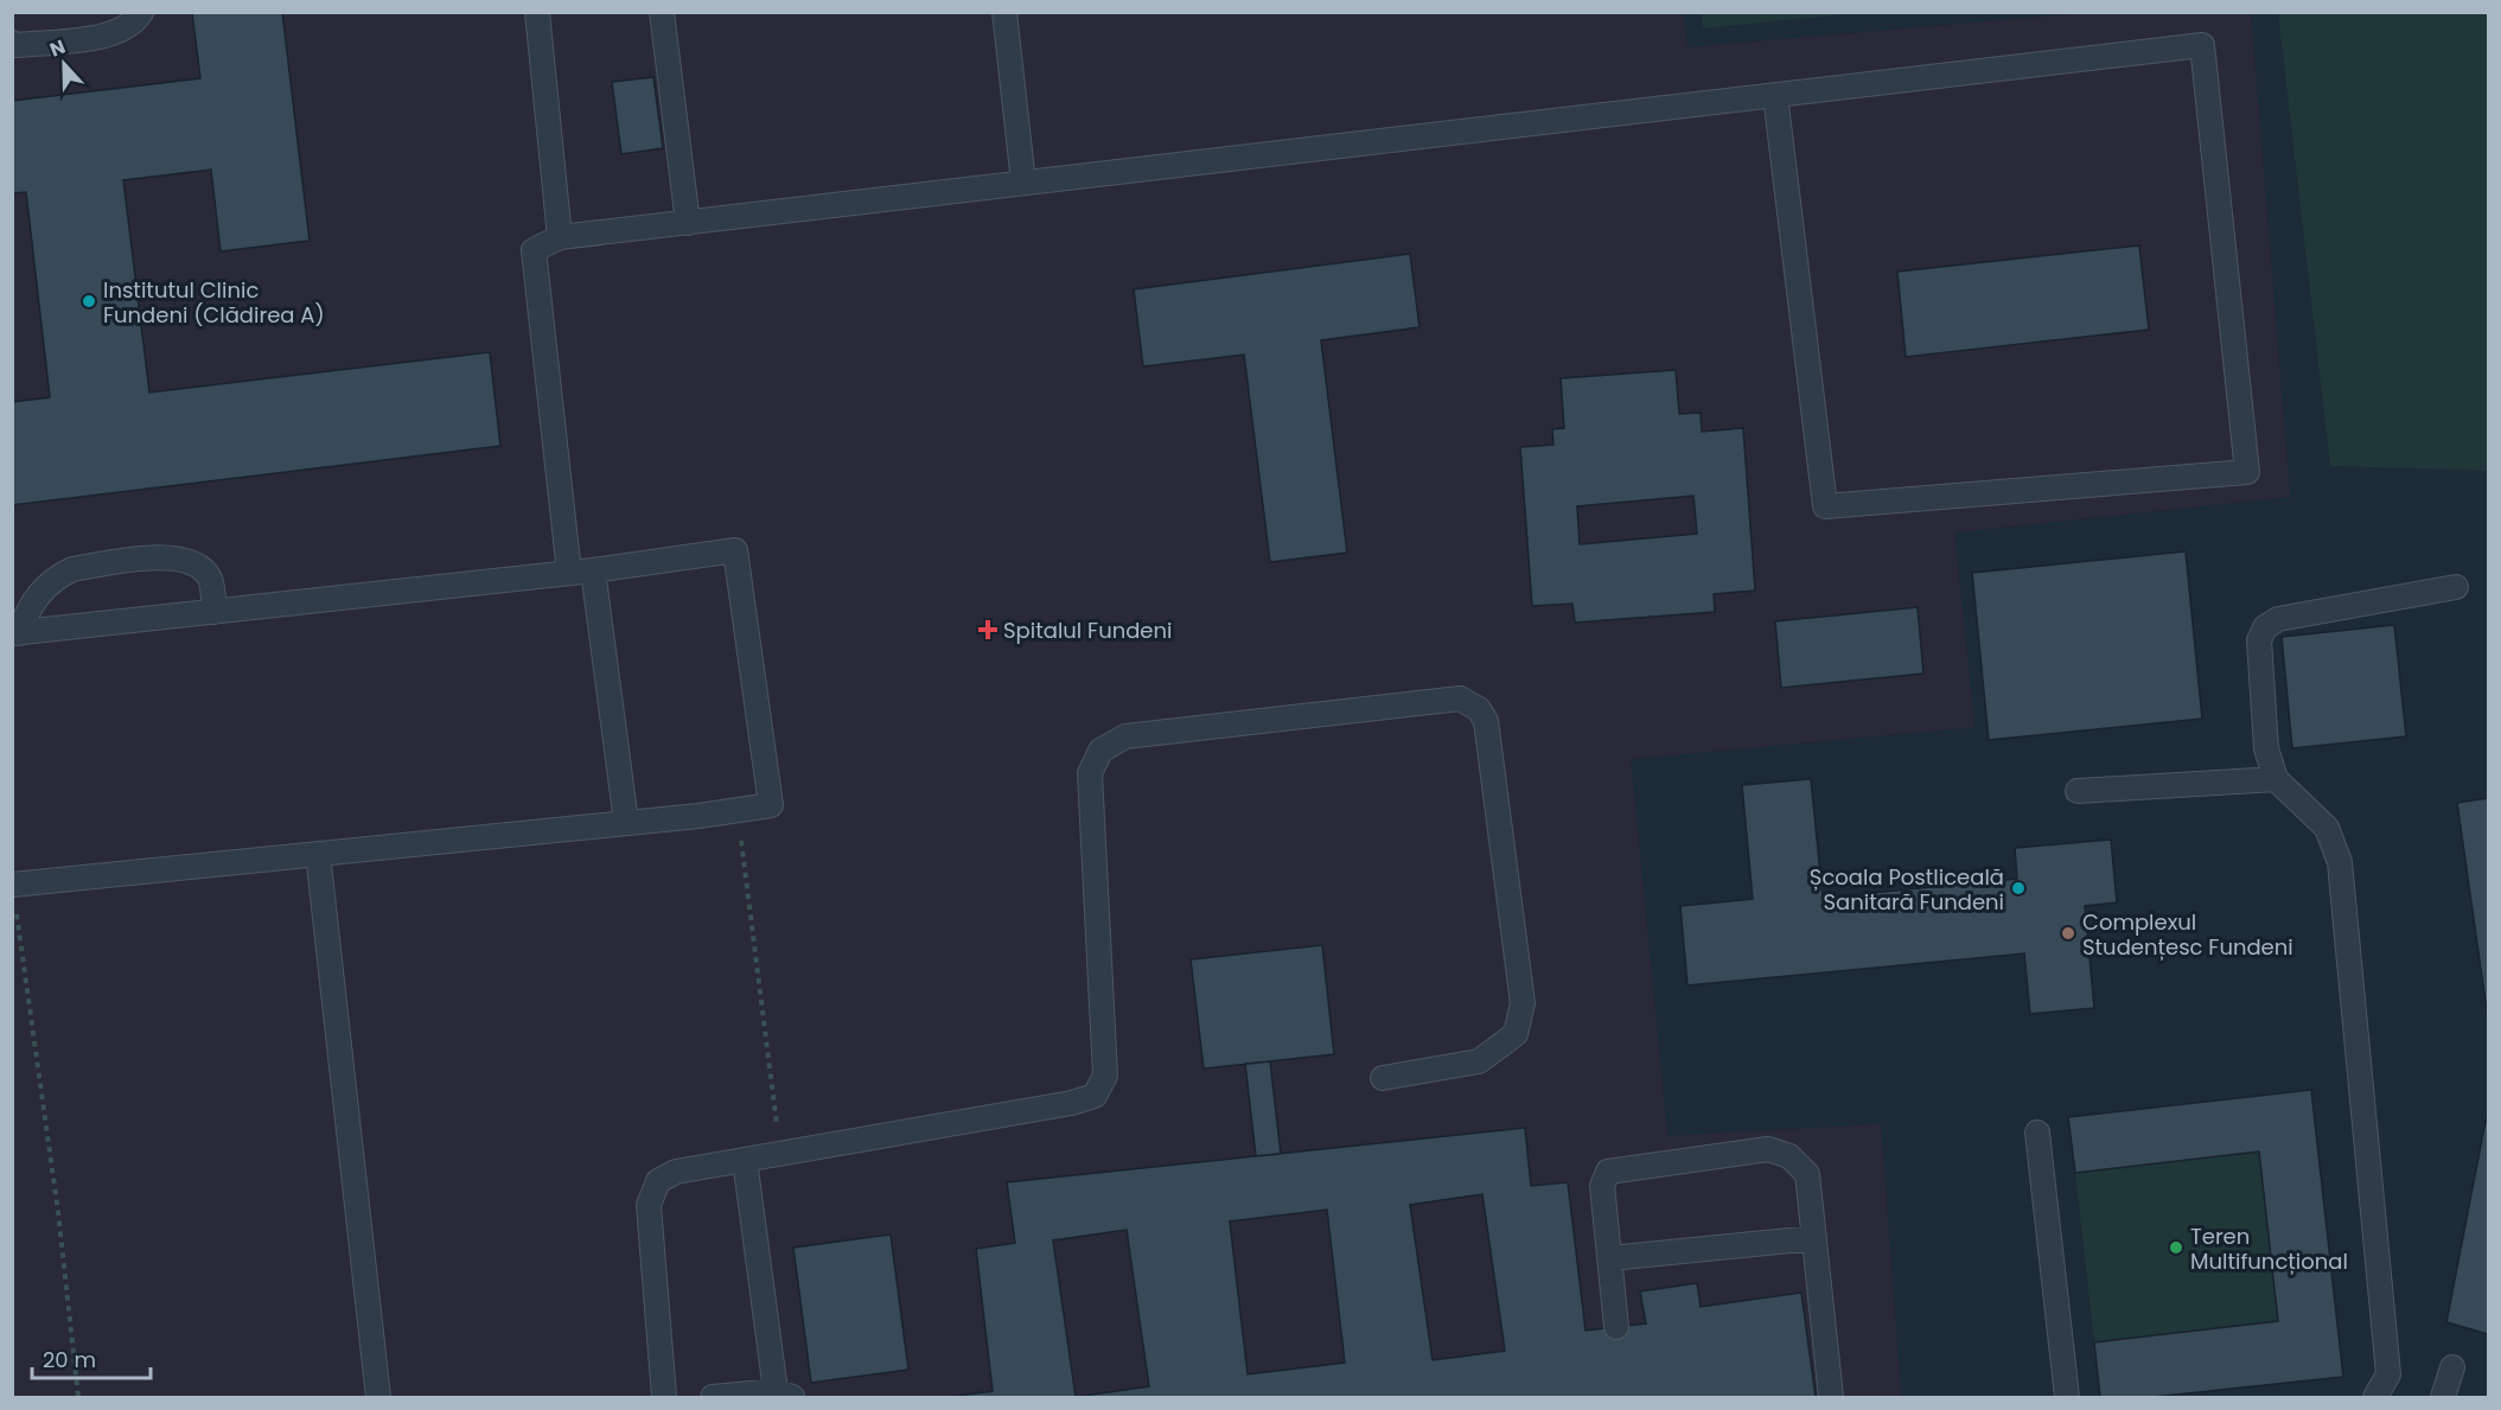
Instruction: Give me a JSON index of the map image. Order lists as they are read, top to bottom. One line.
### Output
{"places":{"other":["Institutul Clinic Fundeni (Clădirea A)","Școala Postliceală Sanitară Fundeni","Complexul Studențesc Fundeni","Teren Multifuncțional"],"health":["Spitalul Fundeni"]},"scale_bar":"20 m","north":"top"}
